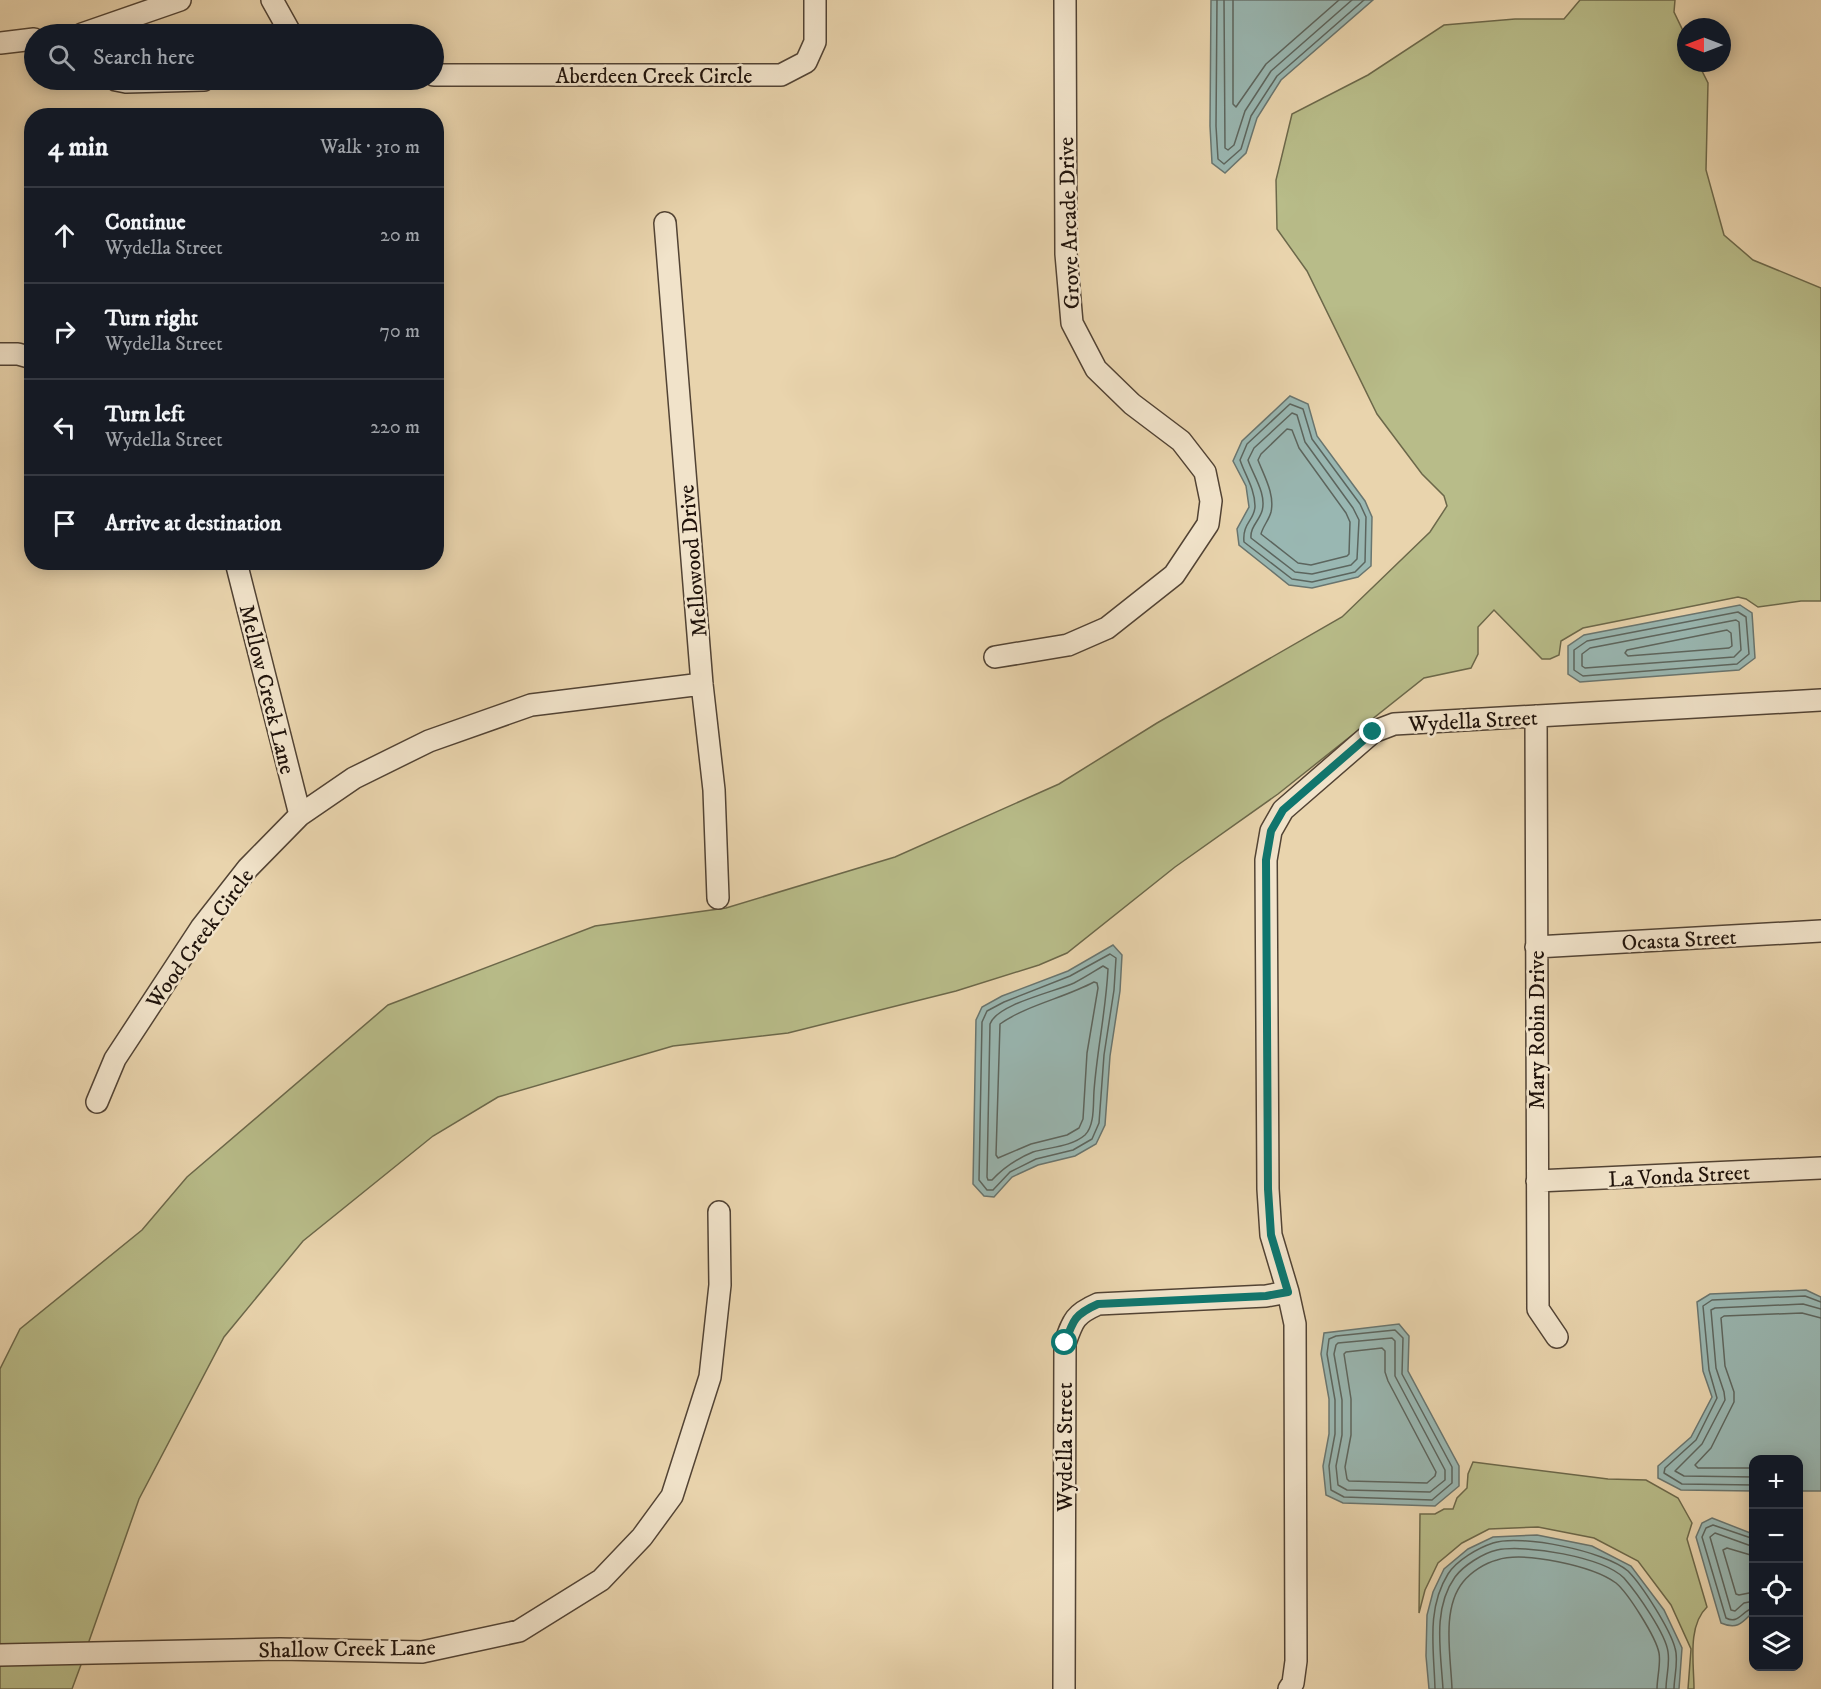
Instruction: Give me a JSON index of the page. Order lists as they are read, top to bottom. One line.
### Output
{"streets":{"street":["Aberdeen Creek Circle","Grove Arcade Drive","Mellowood Drive","Mellow Creek Lane","Wydella Street","Wood Creek Circle","Ocasta Street","Mary Robin Drive","La Vonda Street","Shallow Creek Lane"]},"crossings":[["Mellowood Drive","Wood Creek Circle"],["Mellow Creek Lane","Wood Creek Circle"],["Wydella Street","Mary Robin Drive"],["Ocasta Street","Mary Robin Drive"],["Mary Robin Drive","La Vonda Street"]],"north":"left","page":{"search":"Search here","heading":["4 min","Walk · 310 m"],"list":[["Continue","Wydella Street","20 m"],["Turn right","Wydella Street","70 m"],["Turn left","Wydella Street","220 m"],"Arrive at destination"],"map_buttons":["+","−"]}}
